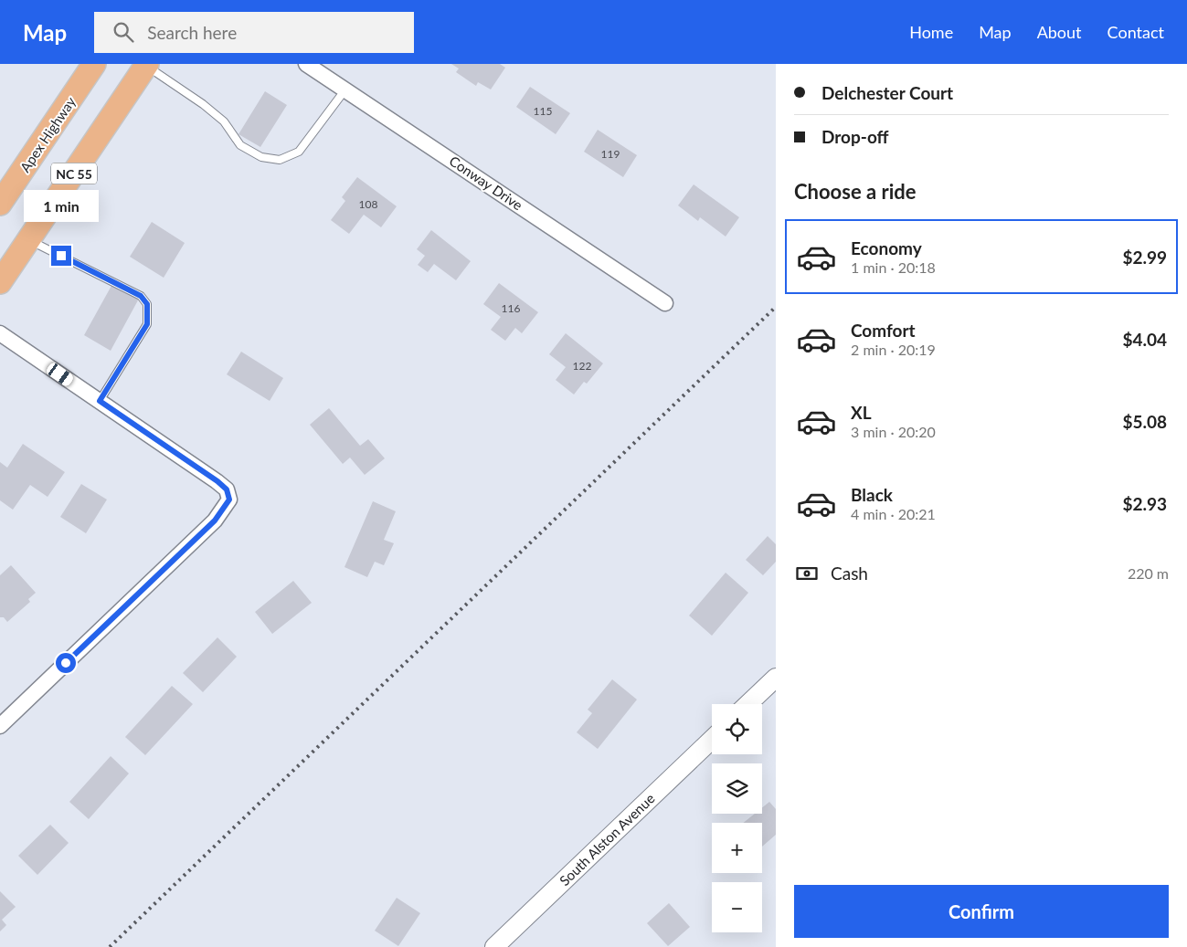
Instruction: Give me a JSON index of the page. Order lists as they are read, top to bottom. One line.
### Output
{"streets":{"main road":["Apex Highway","NC 55"],"street":["Conway Drive","South Alston Avenue"]},"house_numbers":["115","119","108","116","122"],"page":{"header":"Map","search":"Search here","nav":["Home","Map","About","Contact"],"banner":["Delchester Court","Drop-off"],"heading":"Choose a ride","bubble":"1 min","list":[{"name":"Economy","note":"1 min · 20:18","value":"$2.99"},{"name":"Comfort","note":"2 min · 20:19","value":"$4.04"},{"name":"XL","note":"3 min · 20:20","value":"$5.08"},{"name":"Black","note":"4 min · 20:21","value":"$2.93"}],"pay":["Cash","220 m"],"map_buttons":["+","−"],"buttons":"Confirm"}}
